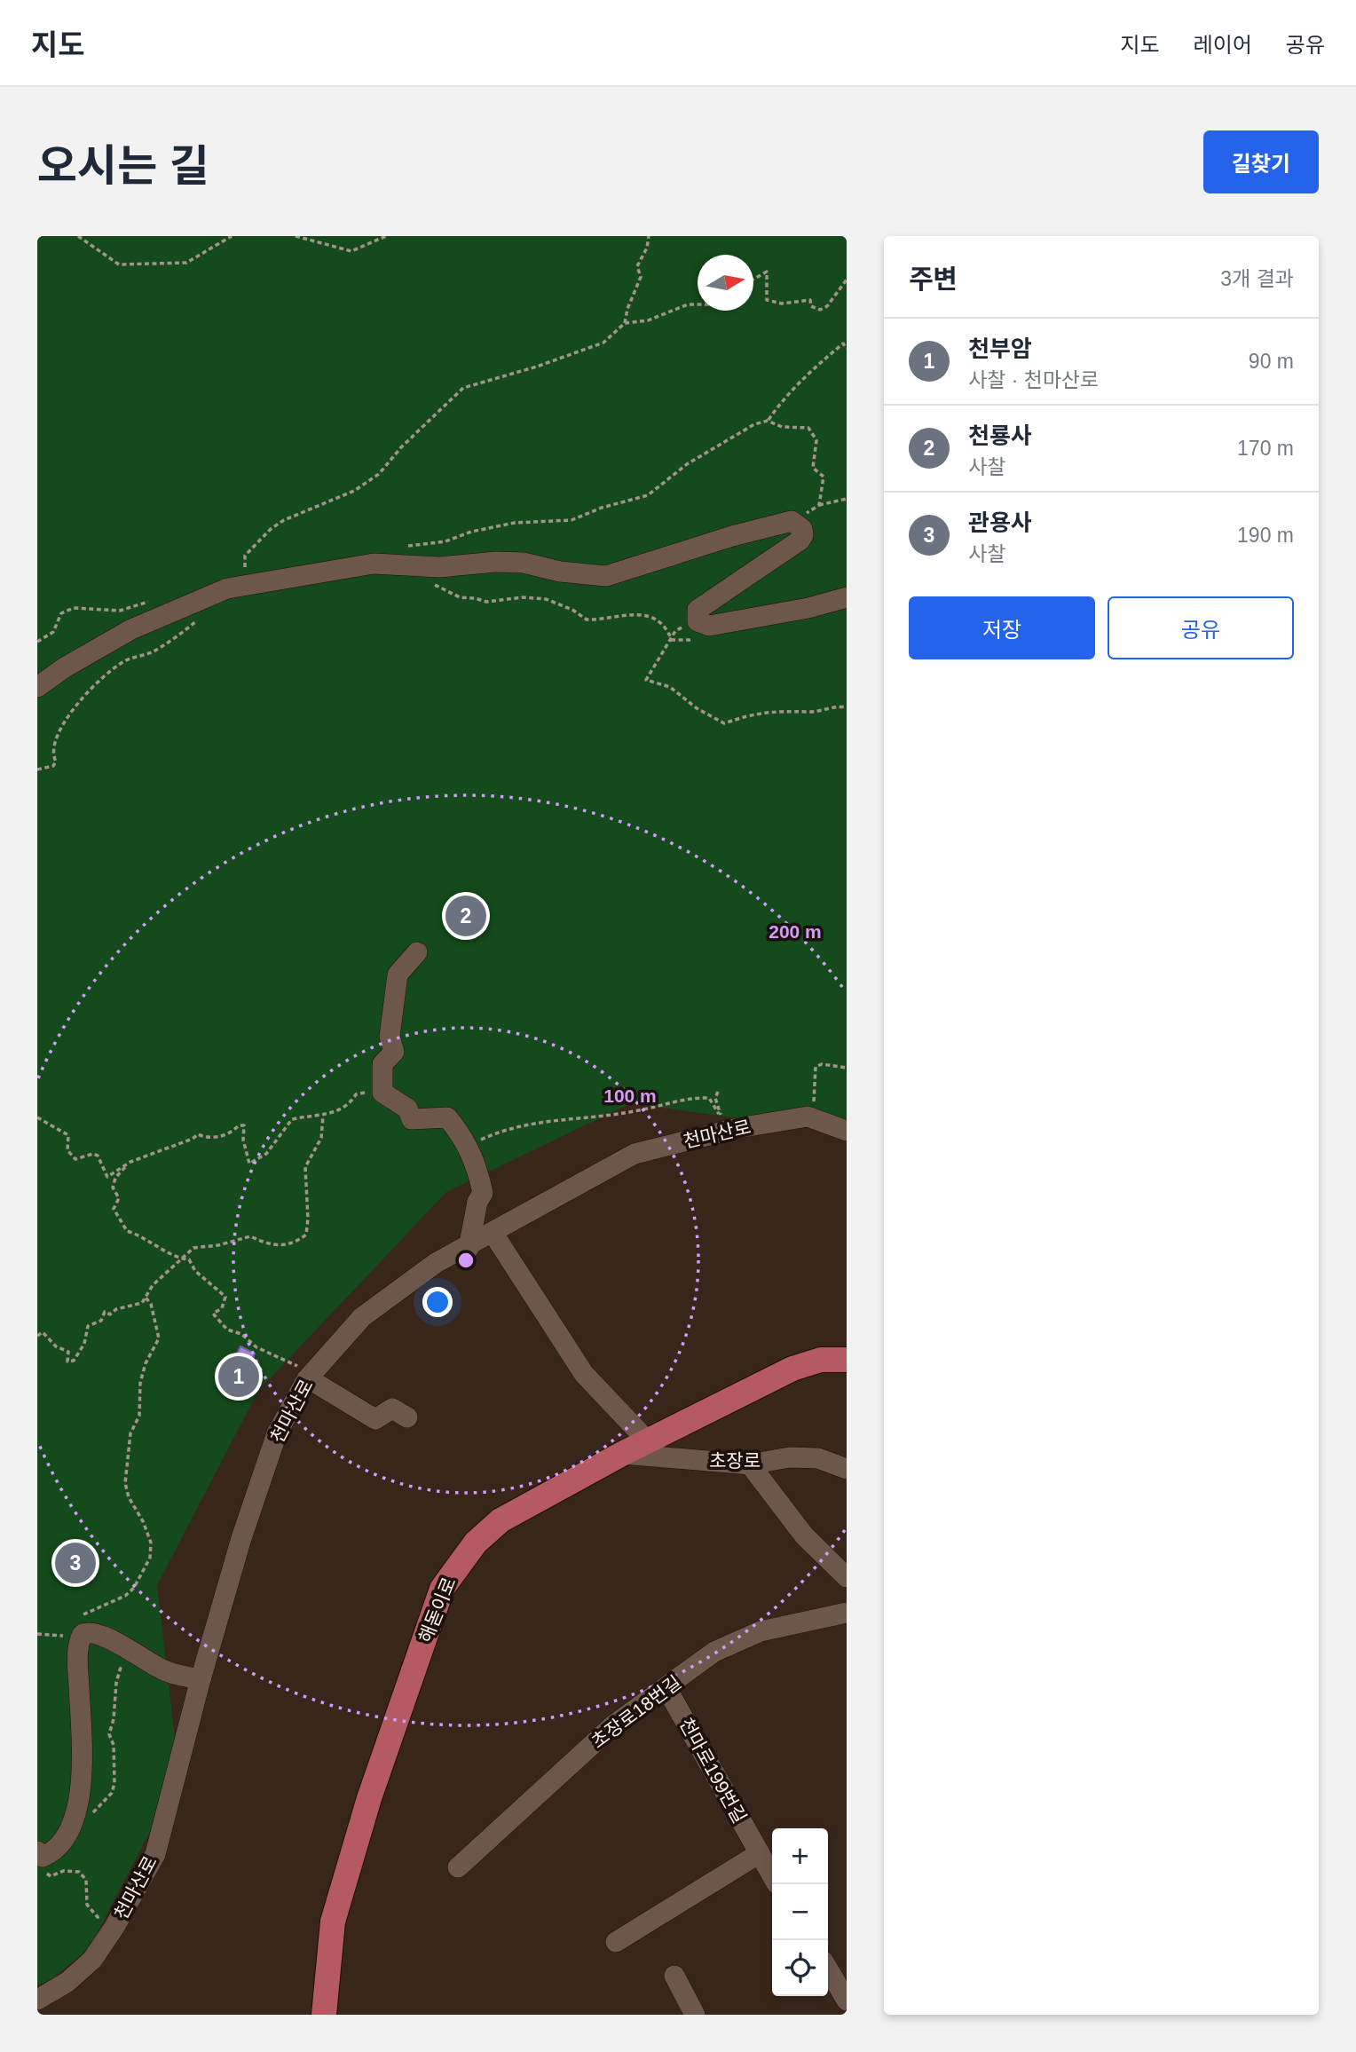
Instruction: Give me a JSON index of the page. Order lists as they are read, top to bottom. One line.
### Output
{"streets":{"main road":["해돋이로"],"street":["천마산로","초장로","초장로18번길","천마로199번길"]},"crossings":[["초장로","해돋이로"],["초장로18번길","천마로199번길"]],"north":"right","page":{"header":"지도","nav":["지도","레이어","공유"],"title":"오시는 길","buttons":["길찾기",["저장","공유"]],"heading":["주변","3개 결과"],"list":[{"mark":"1","name":"천부암","note":"사찰 · 천마산로","value":"90 m"},{"mark":"2","name":"천룡사","note":"사찰","value":"170 m"},{"mark":"3","name":"관용사","note":"사찰","value":"190 m"}],"pins":["2","1","3"],"map_buttons":["+","−"]},"rings":["200 m","100 m"]}
